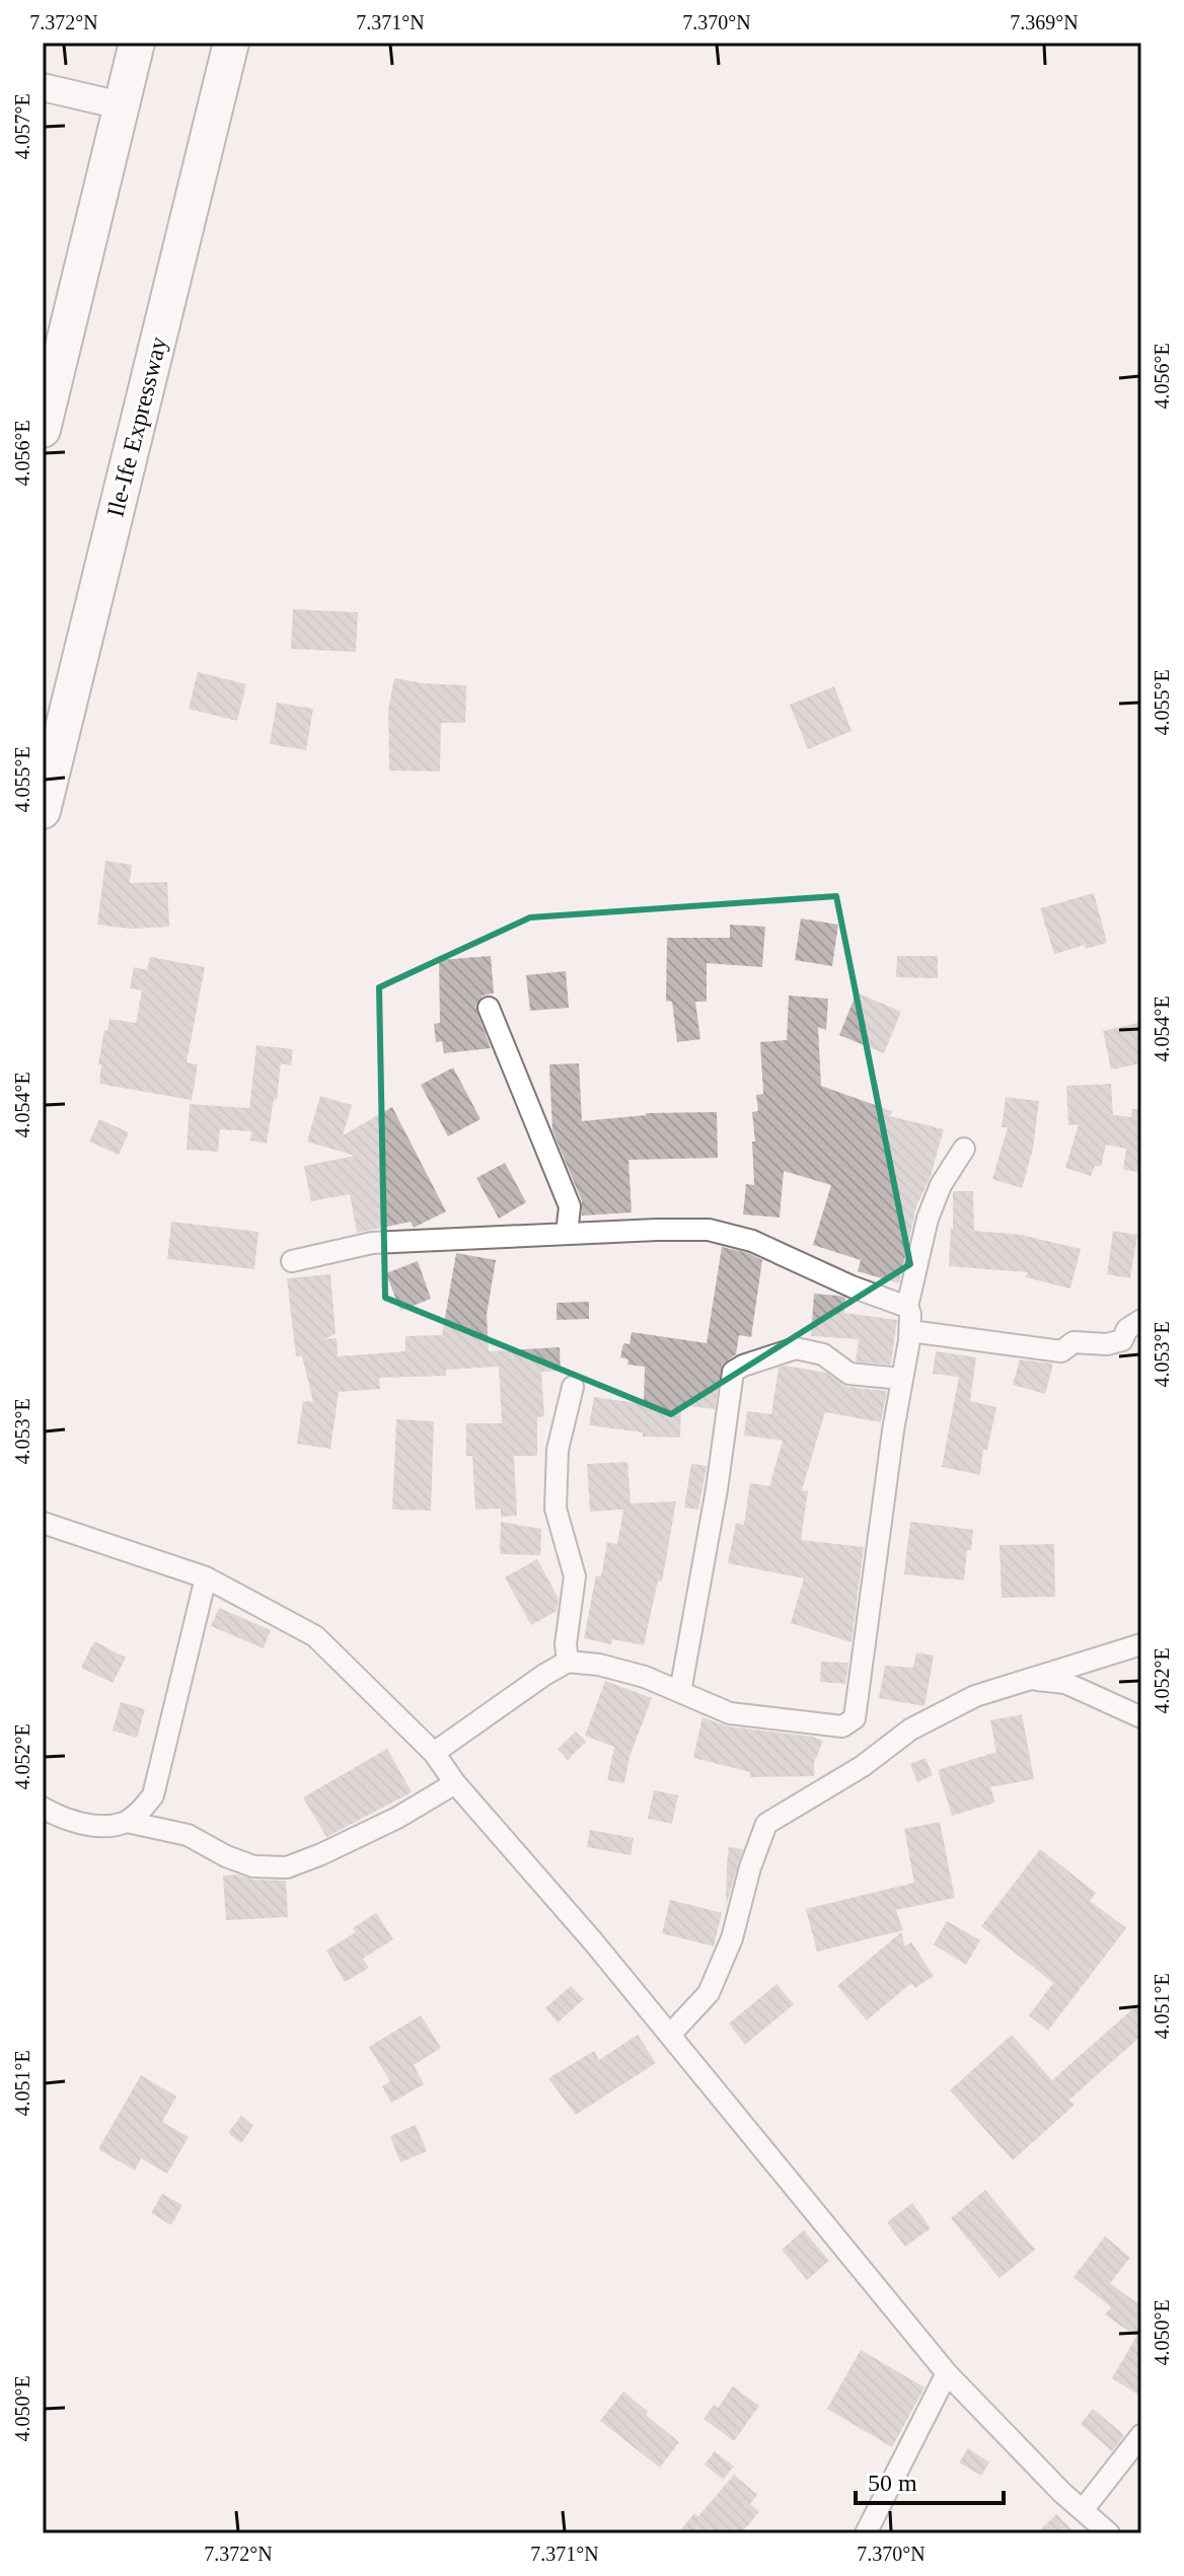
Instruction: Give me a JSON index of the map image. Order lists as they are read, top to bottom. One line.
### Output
{"streets":{"highway":["Ile-Ife Expressway"]},"scale_bar":"50 m","coordinates":["7.372°N","7.371°N","7.370°N","7.369°N","4.057°E","4.056°E","4.055°E","4.054°E","4.053°E","4.052°E","4.051°E","4.050°E"]}
